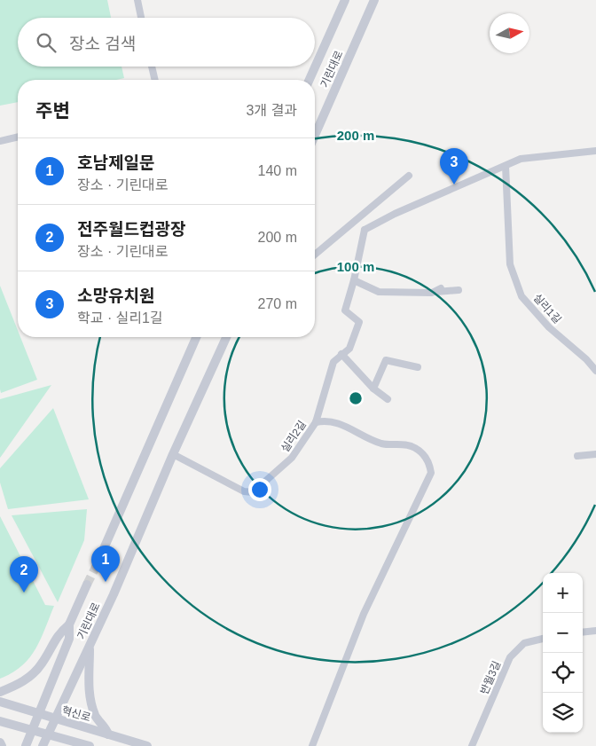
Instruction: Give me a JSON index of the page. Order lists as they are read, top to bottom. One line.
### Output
{"streets":{"street":["기린대로","실리1길","실리2길","반월3길","혁신로"]},"crossings":[["기린대로","실리2길"],["기린대로","혁신로"]],"north":"right","page":{"search":"장소 검색","heading":["주변","3개 결과"],"list":[{"mark":"1","name":"호남제일문","note":"장소 · 기린대로","value":"140 m"},{"mark":"2","name":"전주월드컵광장","note":"장소 · 기린대로","value":"200 m"},{"mark":"3","name":"소망유치원","note":"학교 · 실리1길","value":"270 m"}],"pins":["3","1","2"],"map_buttons":["+","−"]},"rings":["200 m","100 m"]}
